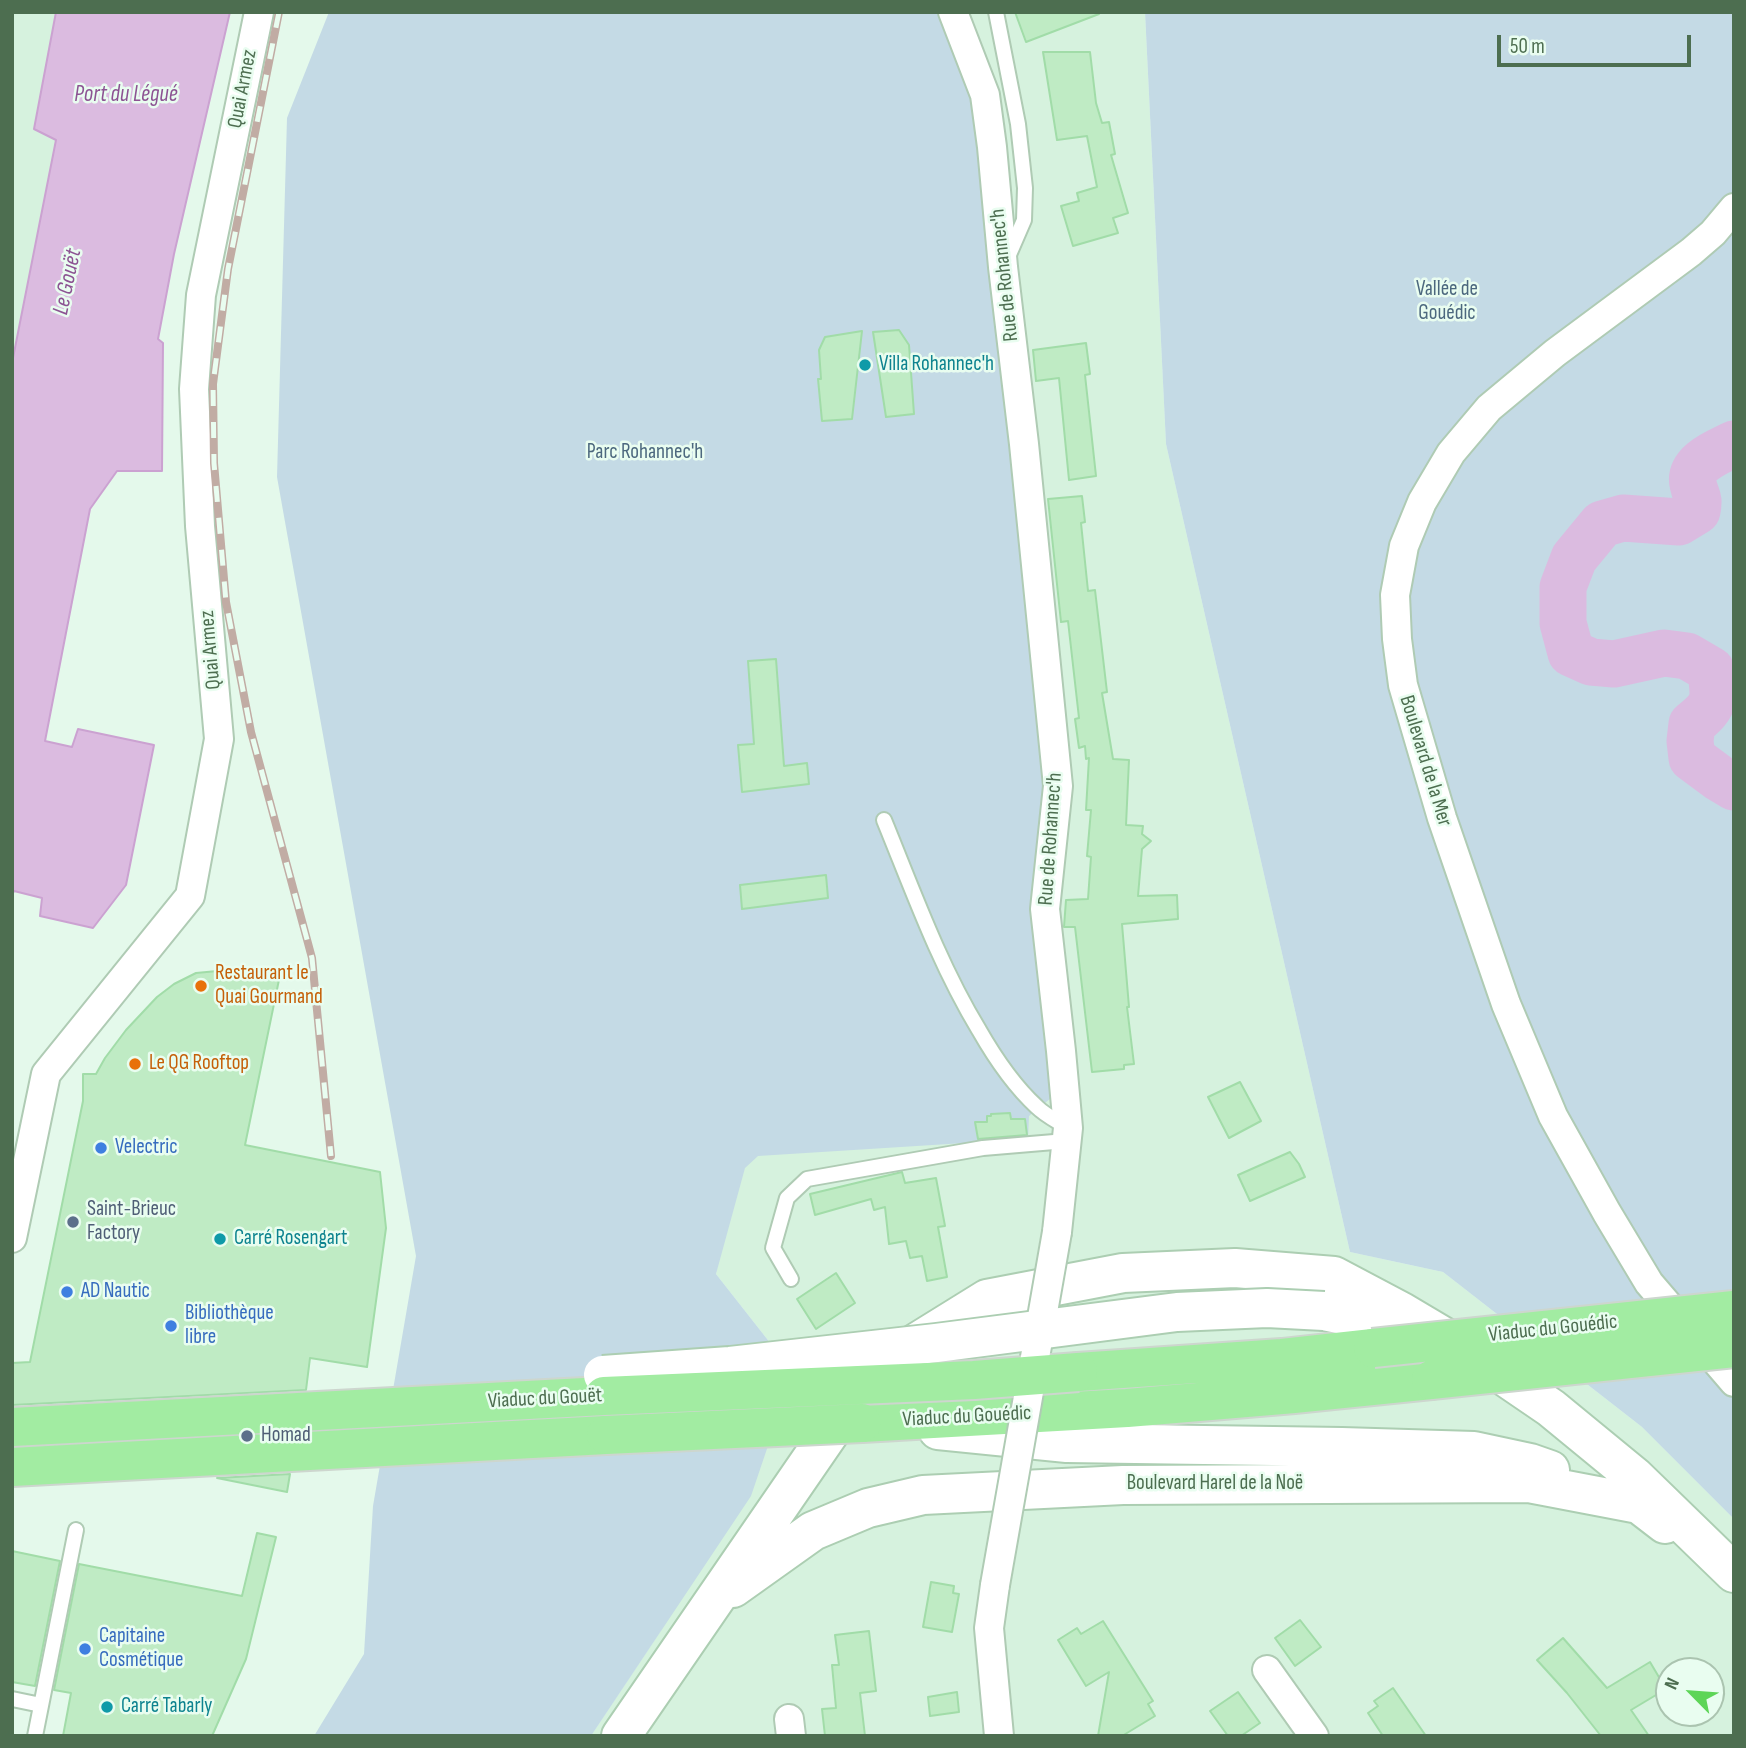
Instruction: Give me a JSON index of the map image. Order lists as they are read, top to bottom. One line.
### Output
{"streets":{"highway":["Viaduc du Gouédic","Viaduc du Gouët"],"main road":["Boulevard Harel de la Noë"],"street":["Quai Armez","Rue de Rohannec'h","Boulevard de la Mer"]},"crossings":[["Viaduc du Gouédic","Viaduc du Gouët"]],"water":["Port du Légué","Le Gouët"],"parks":["Vallée de Gouédic","Parc Rohannec'h"],"places":["Villa Rohannec'h","Restaurant le Quai Gourmand","Le QG Rooftop","Velectric","Saint-Brieuc Factory","Carré Rosengart","AD Nautic","Bibliothèque libre","Homad","Capitaine Cosmétique","Carré Tabarly"],"scale_bar":"50 m","north":"top left"}
